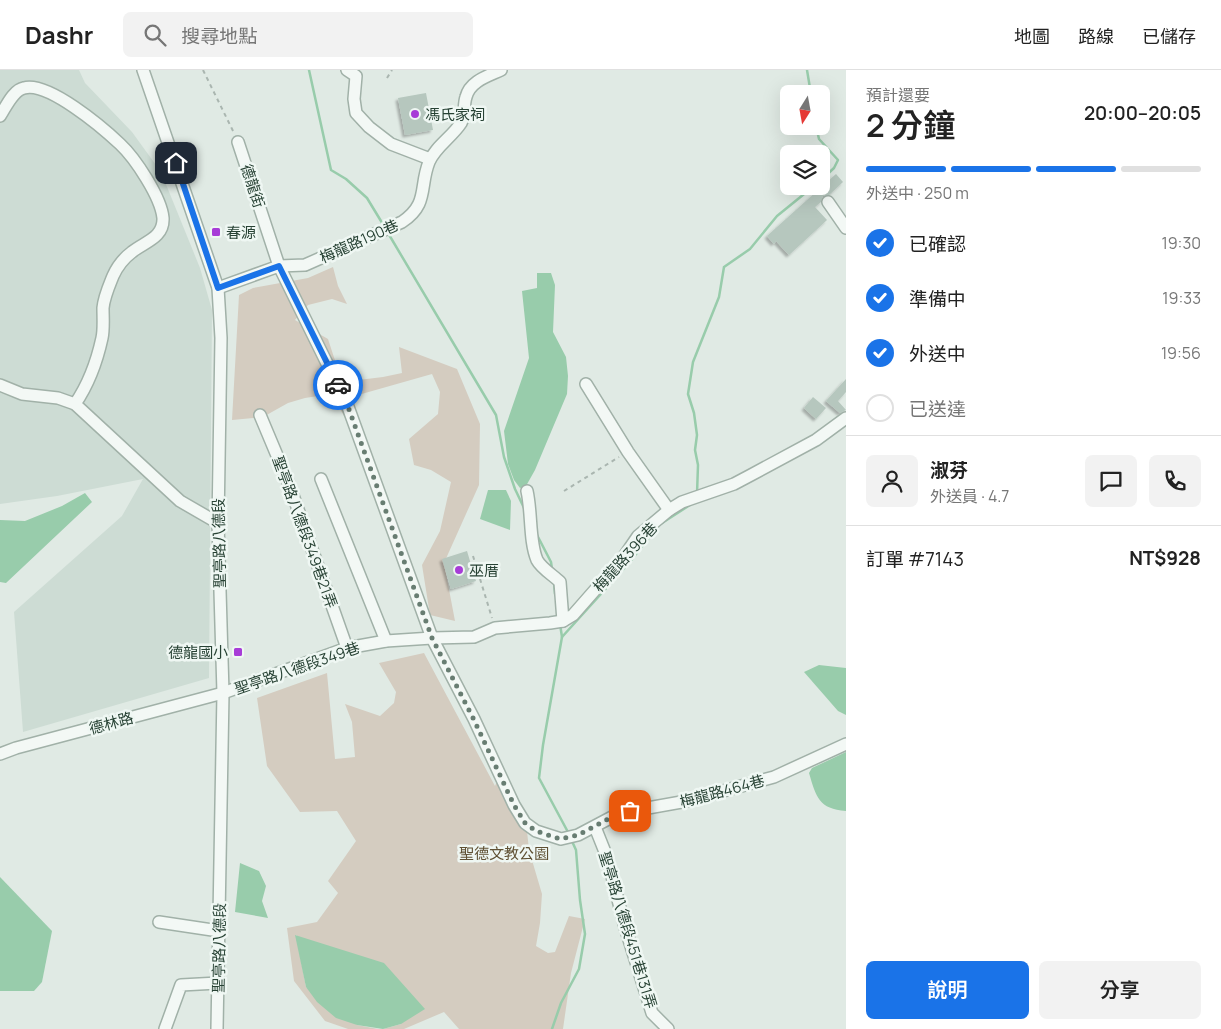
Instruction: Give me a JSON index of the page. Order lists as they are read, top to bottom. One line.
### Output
{"streets":{"street":["德龍街","梅龍路190巷","聖亭路八德段349巷21弄","聖亭路八德段","梅龍路396巷","聖亭路八德段349巷","德林路","梅龍路464巷","聖亭路八德段451巷131弄"]},"crossings":[["德龍街","梅龍路190巷"],["德龍街","梅龍路396巷"],["德龍街","聖亭路八德段349巷"],["德龍街","梅龍路464巷"],["梅龍路190巷","聖亭路八德段"],["聖亭路八德段349巷21弄","聖亭路八德段349巷"],["聖亭路八德段","聖亭路八德段349巷"],["聖亭路八德段","德林路"],["梅龍路396巷","聖亭路八德段349巷"],["梅龍路396巷","梅龍路464巷"],["聖亭路八德段349巷","德林路"],["聖亭路八德段349巷","梅龍路464巷"],["梅龍路464巷","聖亭路八德段451巷131弄"]],"parks":["聖德文教公園"],"places":{"other":["馮氏家祠","巫厝"],"transit":["春源","德龍國小"]},"north":"bottom","page":{"header":"Dashr","search":"搜尋地點","nav":["地圖","路線","已儲存"],"heading":["2 分鐘","預計還要","20:00–20:05"],"panel":["淑芬","外送員 · 4.7","訂單 #7143","NT$928"],"bar":"外送中 · 250 m","list":[["已確認","19:30"],["準備中","19:33"],["外送中","19:56"],"已送達"],"buttons":["說明","分享"]}}
